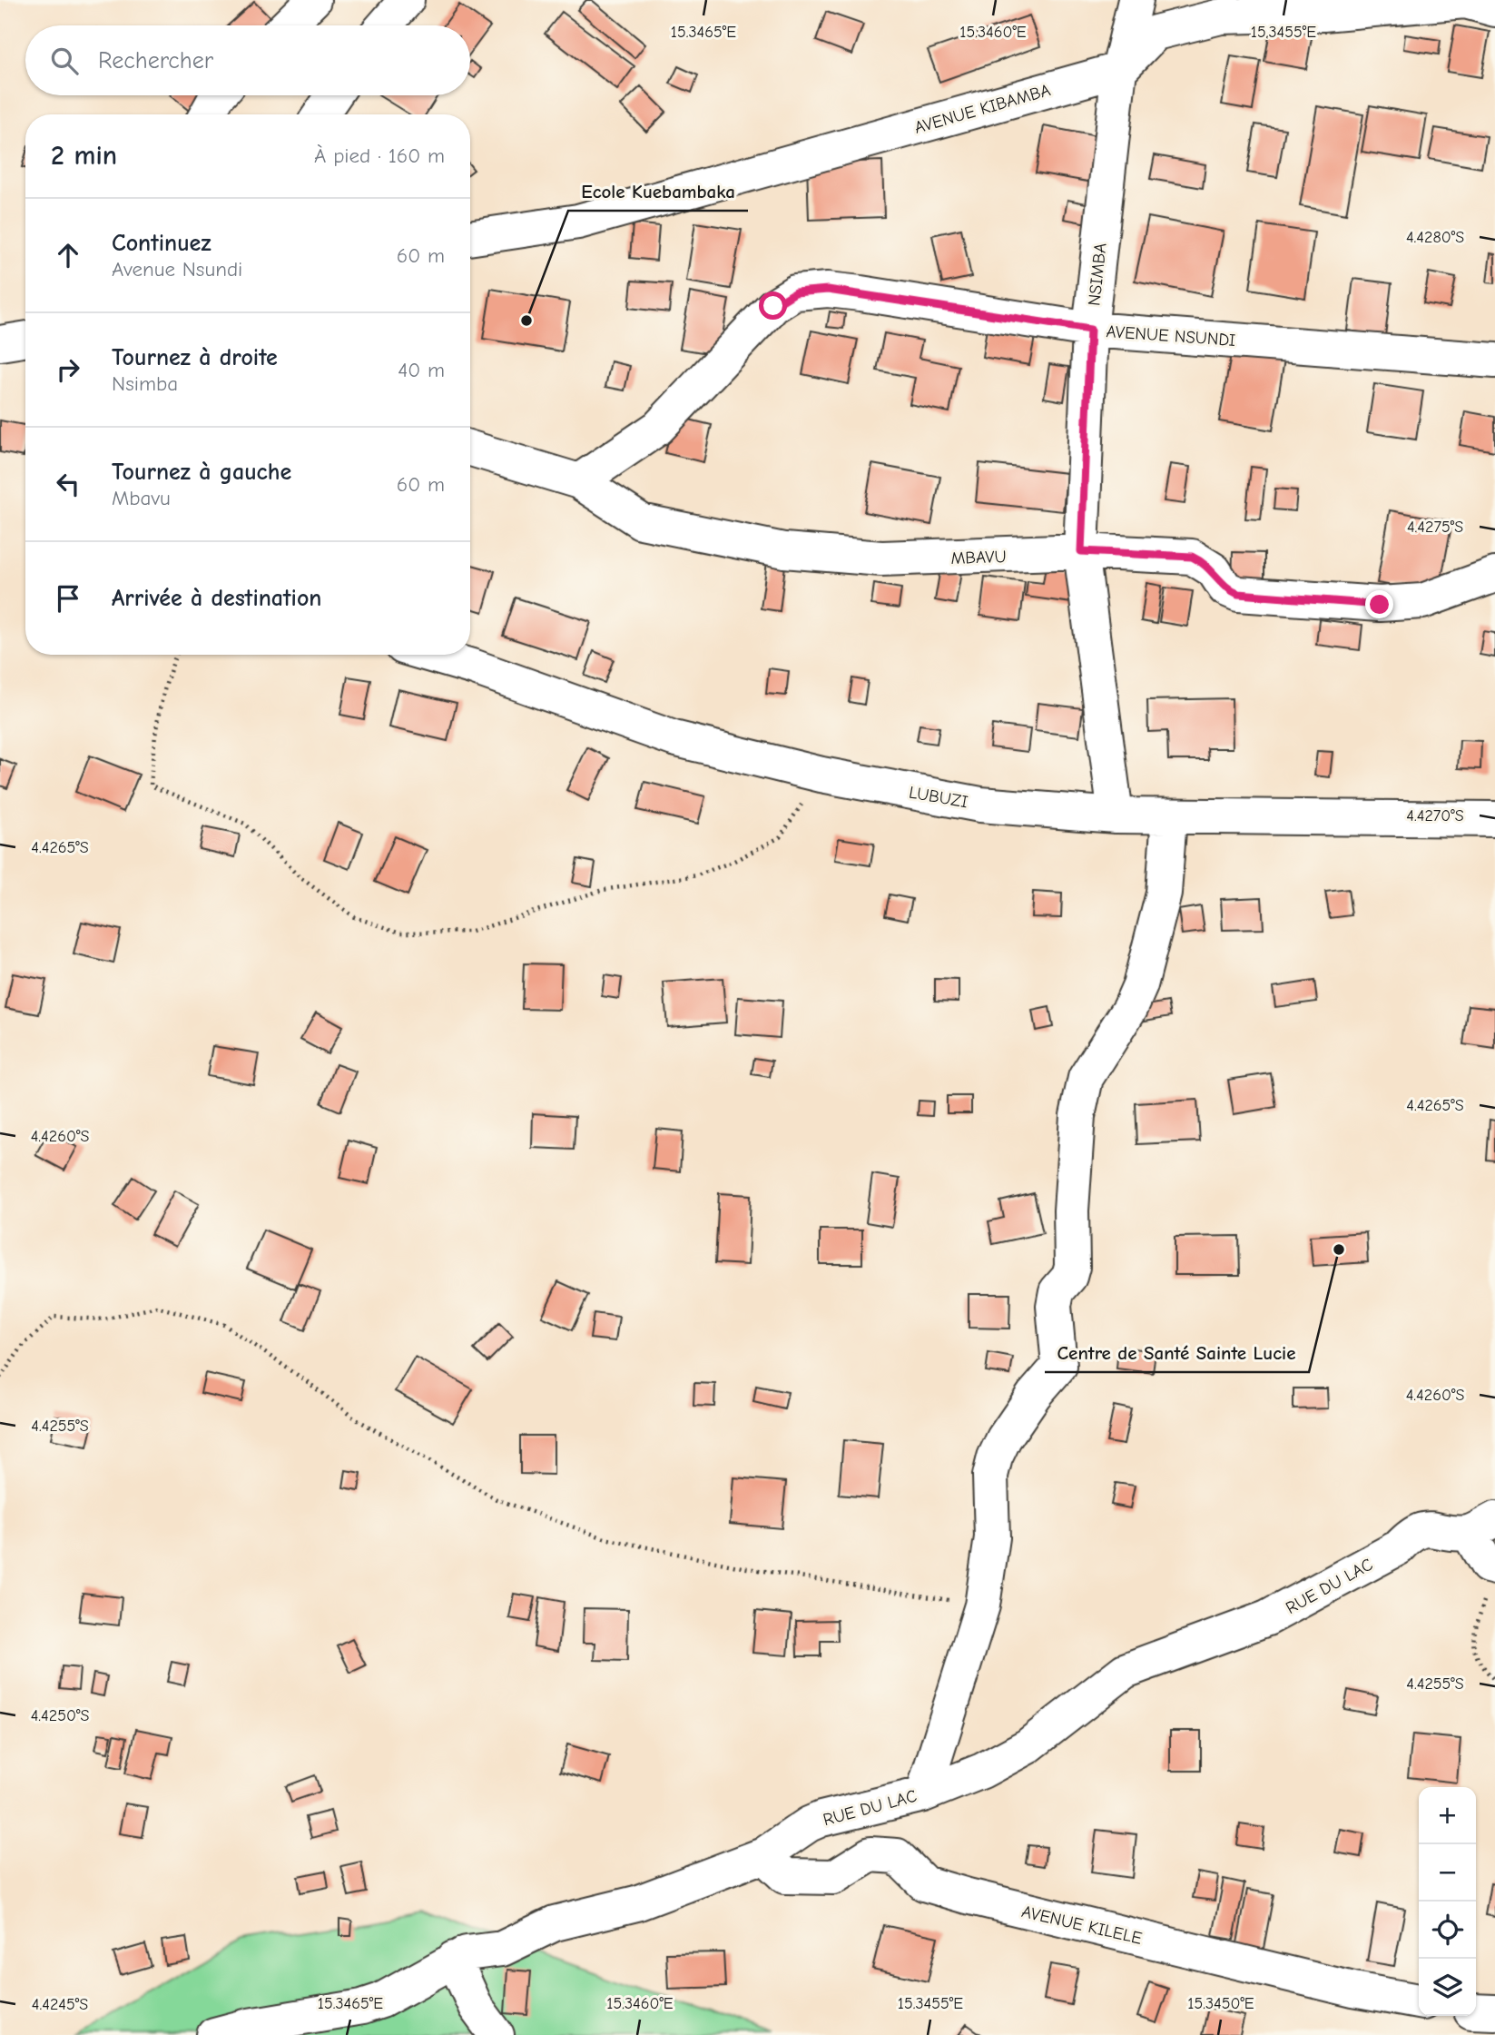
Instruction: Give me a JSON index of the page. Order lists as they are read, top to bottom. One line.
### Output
{"streets":{"street":["AVENUE KIBAMBA","NSIMBA","AVENUE NSUNDI","MBAVU","LUBUZI","RUE DU LAC","AVENUE KILELE"]},"crossings":[["AVENUE KIBAMBA","NSIMBA"],["NSIMBA","AVENUE NSUNDI"],["NSIMBA","MBAVU"],["NSIMBA","LUBUZI"],["AVENUE NSUNDI","MBAVU"],["RUE DU LAC","AVENUE KILELE"]],"places":["Ecole Kuebambaka","Centre de Santé Sainte Lucie"],"page":{"search":"Rechercher","heading":["2 min","À pied · 160 m"],"list":[["Continuez","Avenue Nsundi","60 m"],["Tournez à droite","Nsimba","40 m"],["Tournez à gauche","Mbavu","60 m"],"Arrivée à destination"],"map_buttons":["+","−"]},"coordinates":["15.3465°E","15.3460°E","15.3455°E","4.4280°S","4.4275°S","4.4270°S","4.4265°S","4.4260°S","4.4255°S","4.4250°S","15.3450°E","4.4245°S"]}
